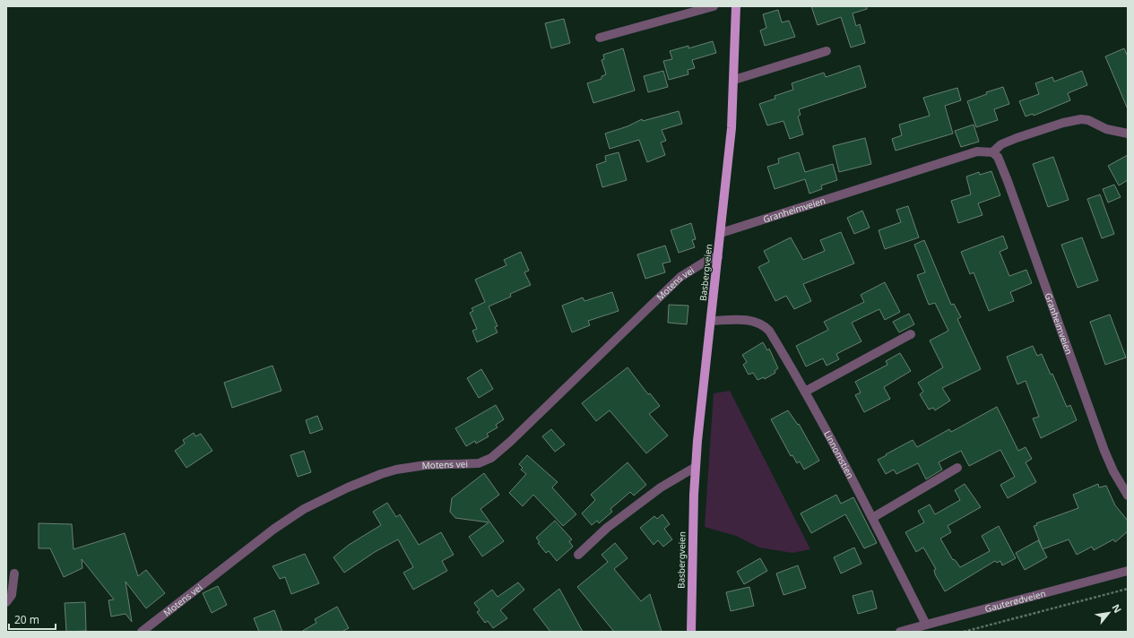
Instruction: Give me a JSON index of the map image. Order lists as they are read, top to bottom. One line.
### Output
{"streets":{"main road":["Basbergveien"],"street":["Granheimveien","Motens vei","Linnomstien","Gauterødveien"]},"crossings":[["Granheimveien","Basbergveien"],["Basbergveien","Motens vei"],["Basbergveien","Linnomstien"],["Linnomstien","Gauterødveien"]],"scale_bar":"20 m","north":"top right"}
